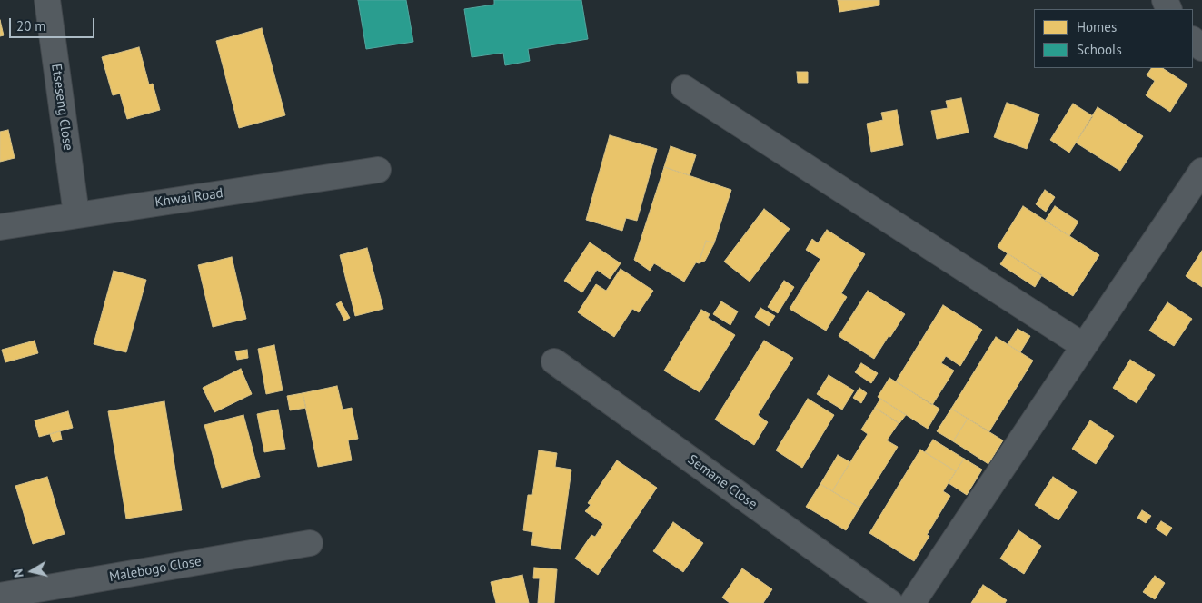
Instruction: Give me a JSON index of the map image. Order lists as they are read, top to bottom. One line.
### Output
{"streets":{"street":["Etseseng Close","Khwai Road","Semane Close","Malebogo Close"]},"crossings":[["Etseseng Close","Khwai Road"]],"legend":["Homes","Schools"],"scale_bar":"20 m","north":"left"}
